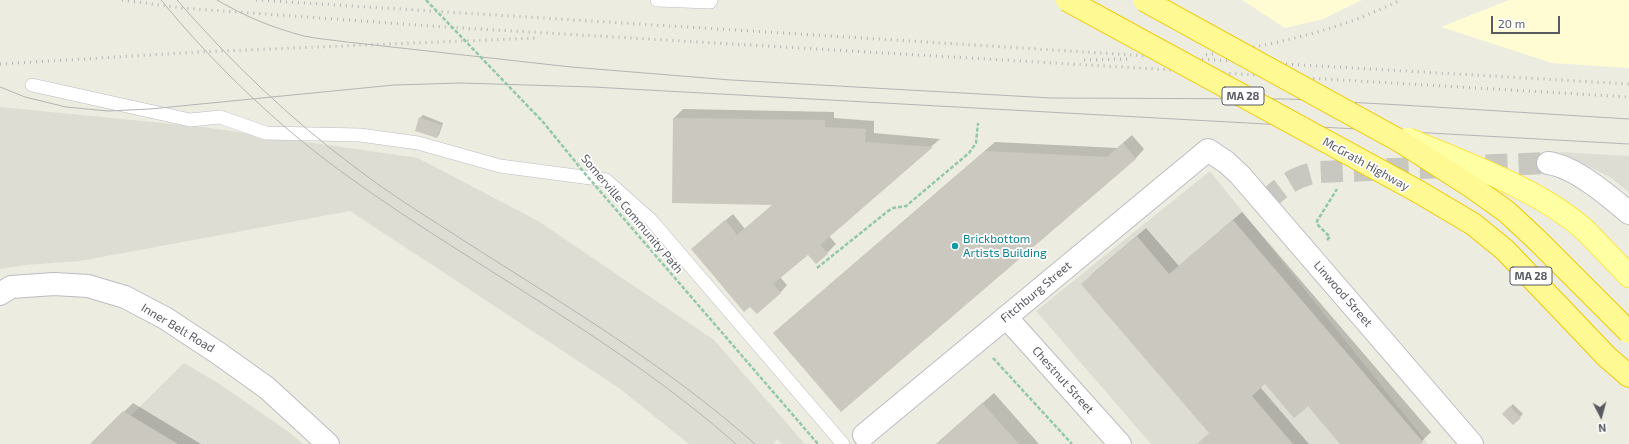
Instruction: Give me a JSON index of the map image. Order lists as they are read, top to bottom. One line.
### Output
{"streets":{"highway":["MA 28","McGrath Highway"],"street":["Fitchburg Street","Linwood Street","Inner Belt Road","Chestnut Street"],"path":["Somerville Community Path"]},"crossings":[["Fitchburg Street","Linwood Street"],["Fitchburg Street","Chestnut Street"]],"places":["Brickbottom Artists Building"],"scale_bar":"20 m","north":"bottom"}
